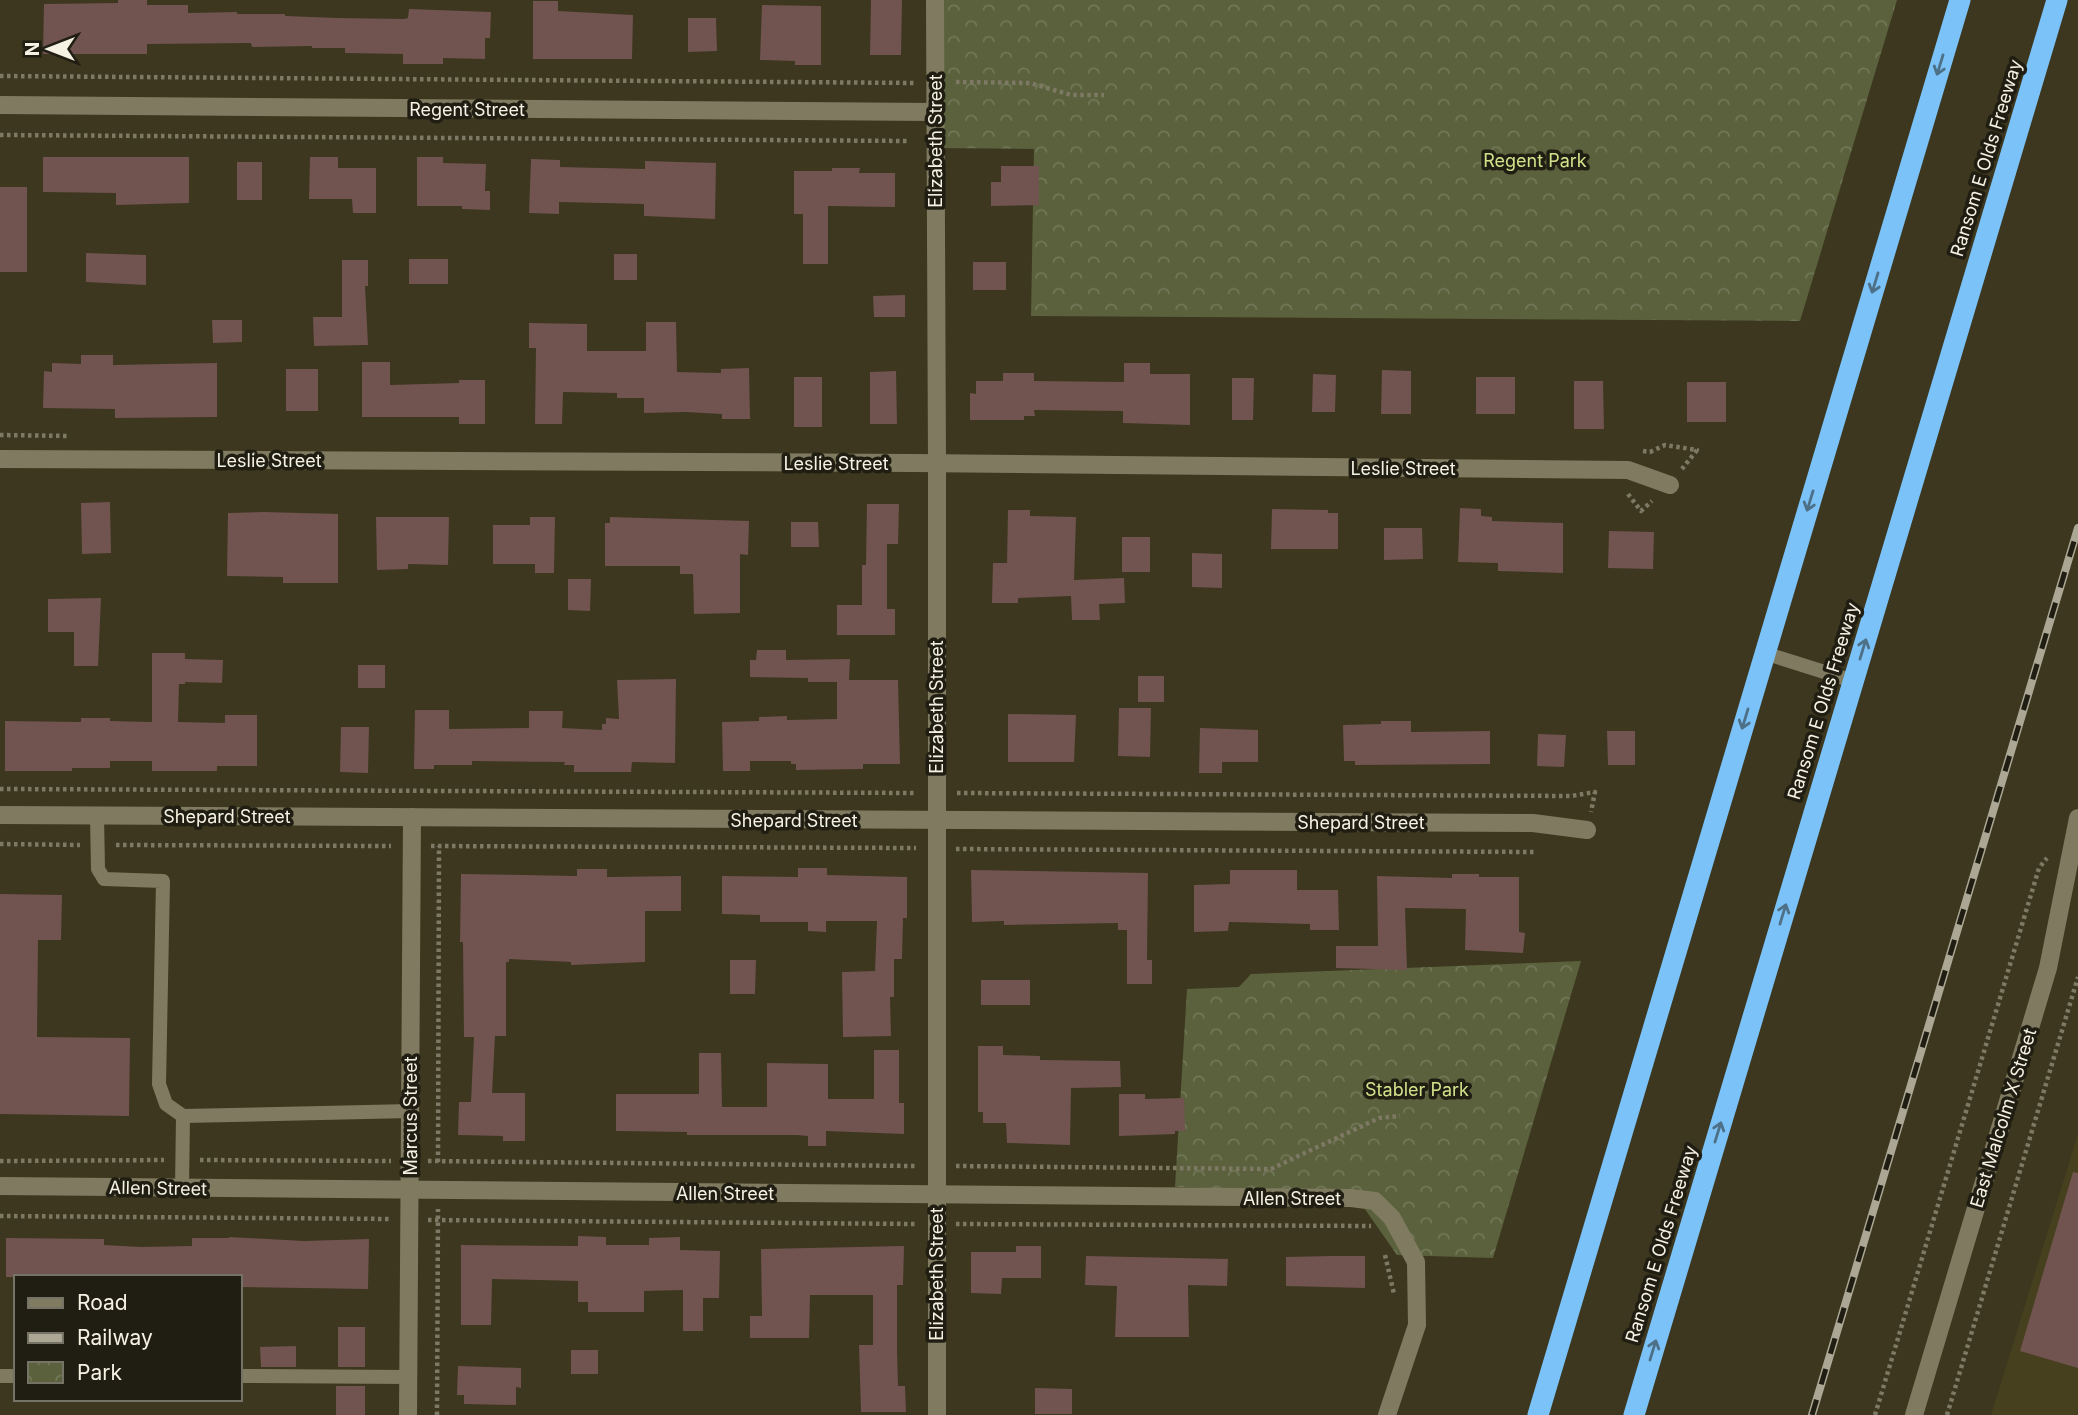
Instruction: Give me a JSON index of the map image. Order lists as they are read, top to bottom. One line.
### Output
{"streets":{"highway":["Ransom E Olds Freeway"],"street":["Regent Street","Elizabeth Street","Leslie Street","Shepard Street","Marcus Street","East Malcolm X Street","Allen Street"]},"crossings":[["Regent Street","Elizabeth Street"],["Elizabeth Street","Leslie Street"],["Elizabeth Street","Shepard Street"],["Elizabeth Street","Allen Street"],["Shepard Street","Marcus Street"],["Marcus Street","Allen Street"]],"parks":["Regent Park","Stabler Park"],"legend":["Road","Railway","Park"],"north":"left"}
